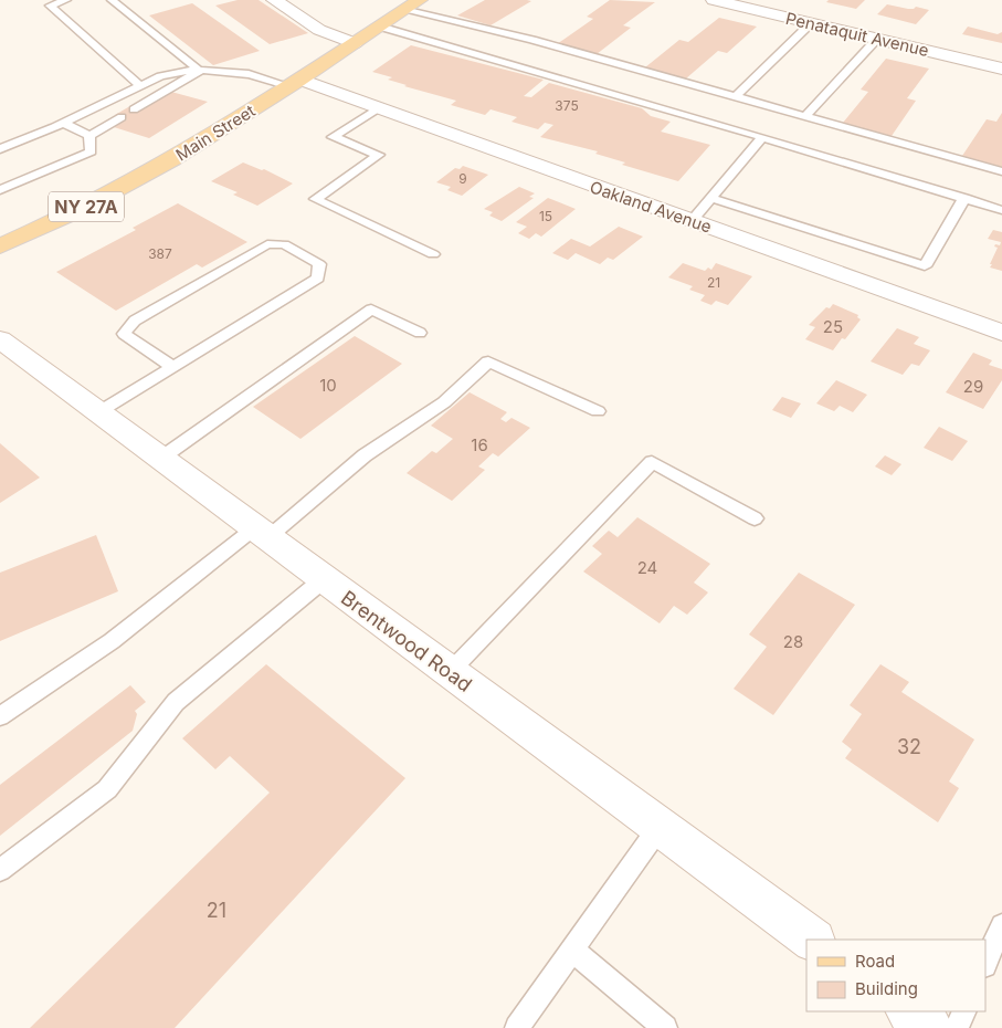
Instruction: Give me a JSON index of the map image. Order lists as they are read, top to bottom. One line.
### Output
{"streets":{"main road":["Main Street","NY 27A"],"street":["Penataquit Avenue","Oakland Avenue","Brentwood Road"]},"crossings":[["Main Street","Oakland Avenue"]],"house_numbers":["375","9","15","387","21","25","10","29","16","24","28","32","21"],"legend":["Road","Building"]}
